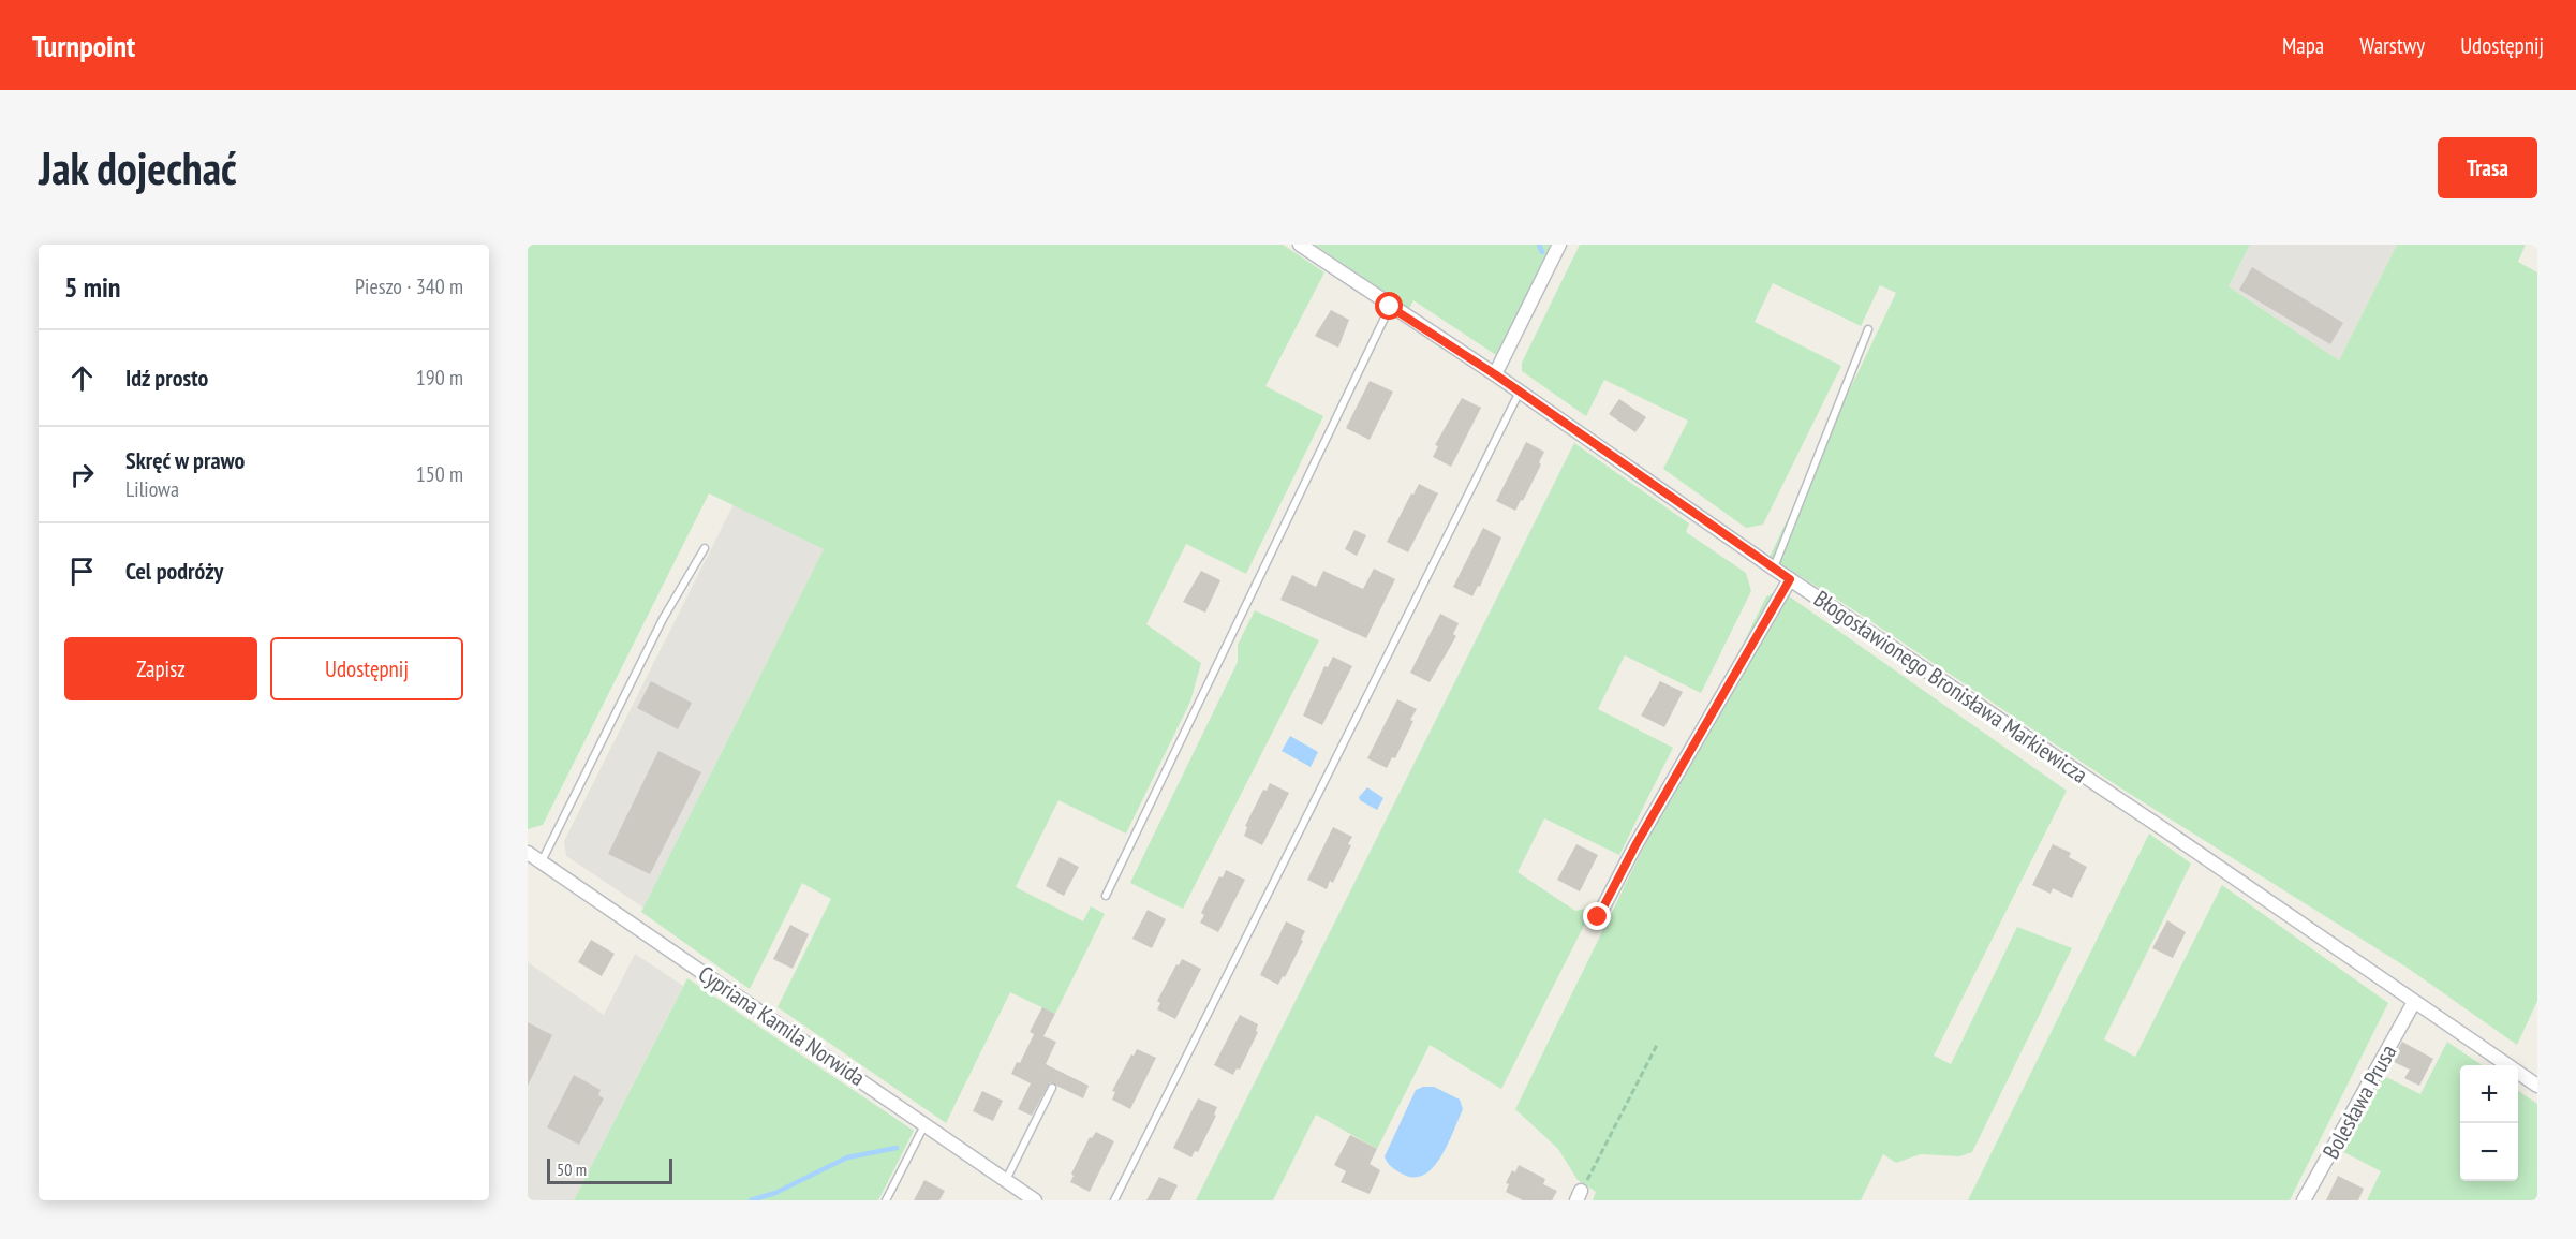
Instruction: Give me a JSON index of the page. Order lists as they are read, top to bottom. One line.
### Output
{"streets":{"street":["Błogosławionego Bronisława Markiewicza","Cypriana Kamila Norwida","Bolesława Prusa"]},"crossings":[["Błogosławionego Bronisława Markiewicza","Bolesława Prusa"]],"scale_bar":"50 m","page":{"header":"Turnpoint","nav":["Mapa","Warstwy","Udostępnij"],"buttons":["Trasa",["Zapisz","Udostępnij"]],"title":"Jak dojechać","heading":["5 min","Pieszo · 340 m"],"list":[["Idź prosto","190 m"],["Skręć w prawo","Liliowa","150 m"],"Cel podróży"],"map_buttons":["+","−"],"scale":"50 m"}}
